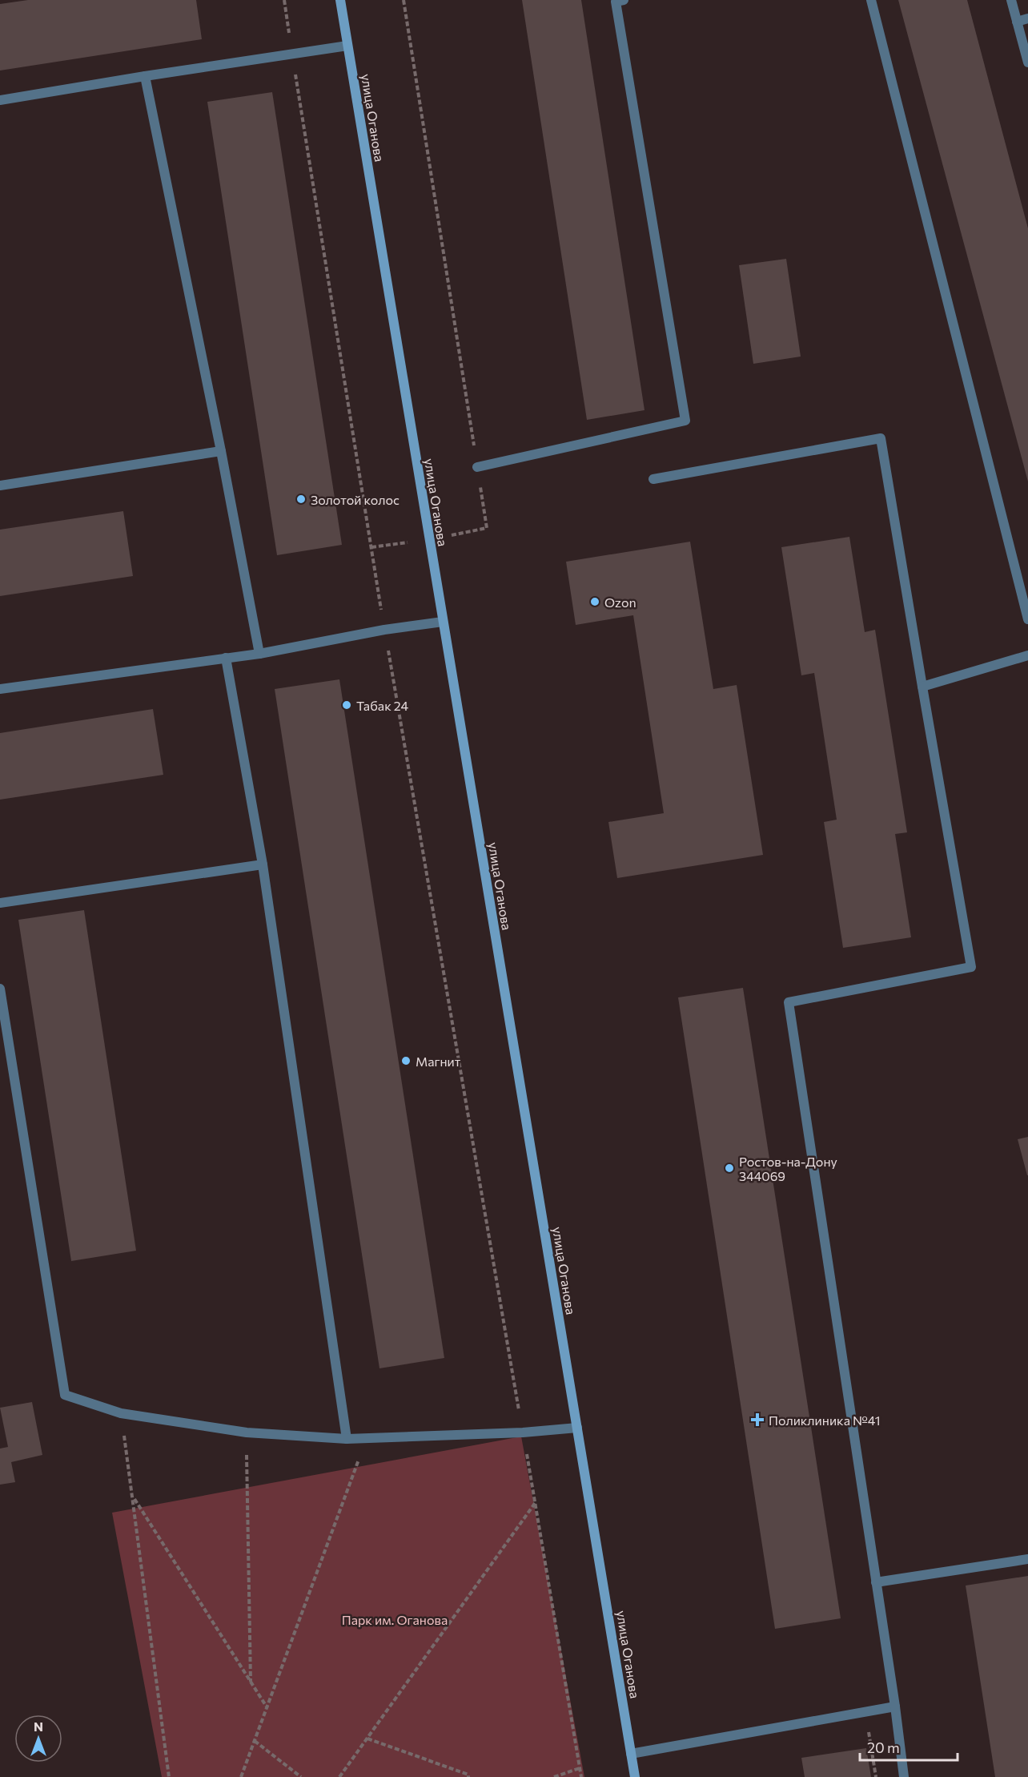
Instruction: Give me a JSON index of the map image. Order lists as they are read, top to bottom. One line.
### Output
{"streets":{"main road":["улица Оганова"]},"parks":["Парк им. Оганова"],"places":{"other":["Золотой колос","Ozon","Табак 24","Магнит","Ростов-на-Дону 344069"],"health":["Поликлиника №41"]},"scale_bar":"20 m","north":"top"}
